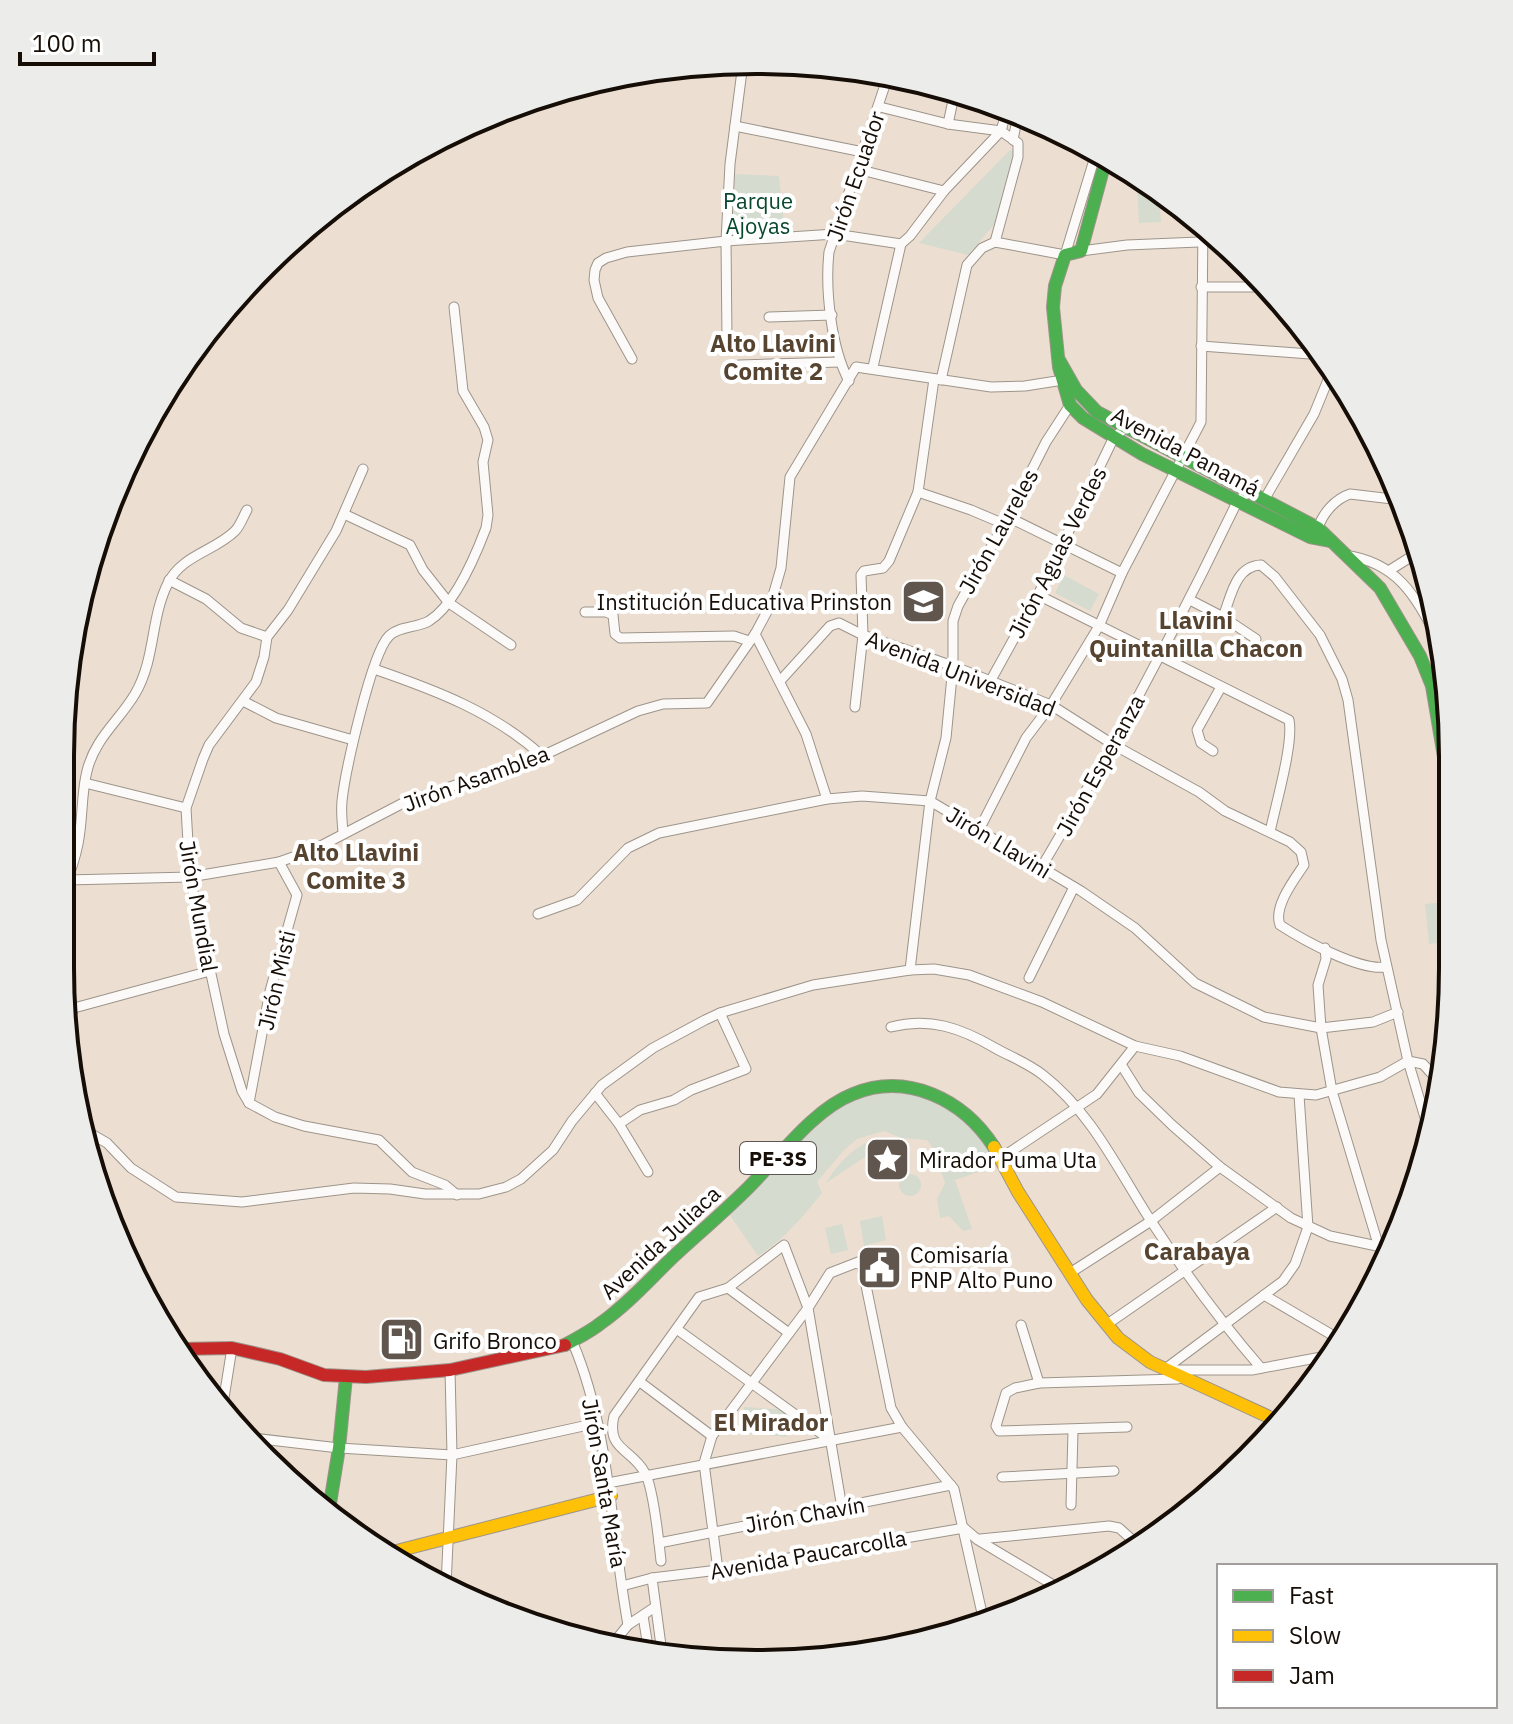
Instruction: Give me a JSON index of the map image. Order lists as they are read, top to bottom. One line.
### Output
{"streets":{"main road":["Avenida Panamá","PE-3S","Avenida Juliaca"],"street":["Jirón Ecuador","Jirón Laureles","Jirón Aguas Verdes","Avenida Universidad","Jirón Esperanza","Jirón Asamblea","Jirón Llavini","Jirón Mundial","Jirón Misti","Jirón Santa María","Jirón Chavín","Avenida Paucarcolla"]},"crossings":[["Avenida Panamá","Jirón Laureles"],["Avenida Panamá","Jirón Aguas Verdes"],["Avenida Panamá","Jirón Esperanza"],["Jirón Laureles","Avenida Universidad"],["Jirón Laureles","Jirón Llavini"],["Jirón Aguas Verdes","Avenida Universidad"],["Avenida Universidad","Jirón Esperanza"],["Jirón Esperanza","Jirón Llavini"],["Jirón Asamblea","Jirón Mundial"],["Jirón Asamblea","Jirón Misti"],["Jirón Mundial","Jirón Misti"],["Avenida Juliaca","Jirón Santa María"],["Jirón Santa María","Avenida Paucarcolla"]],"districts":["Alto Llavini Comite 2","Llavini Quintanilla Chacon","Alto Llavini Comite 3","Carabaya","El Mirador"],"parks":["Parque Ajoyas"],"places":{"school or university":["Institución Educativa Prinston"],"place":["Mirador Puma Uta"],"public building":["Comisaría PNP Alto Puno"],"fuel station":["Grifo Bronco"]},"legend":["Fast","Slow","Jam"],"scale_bar":"100 m"}
